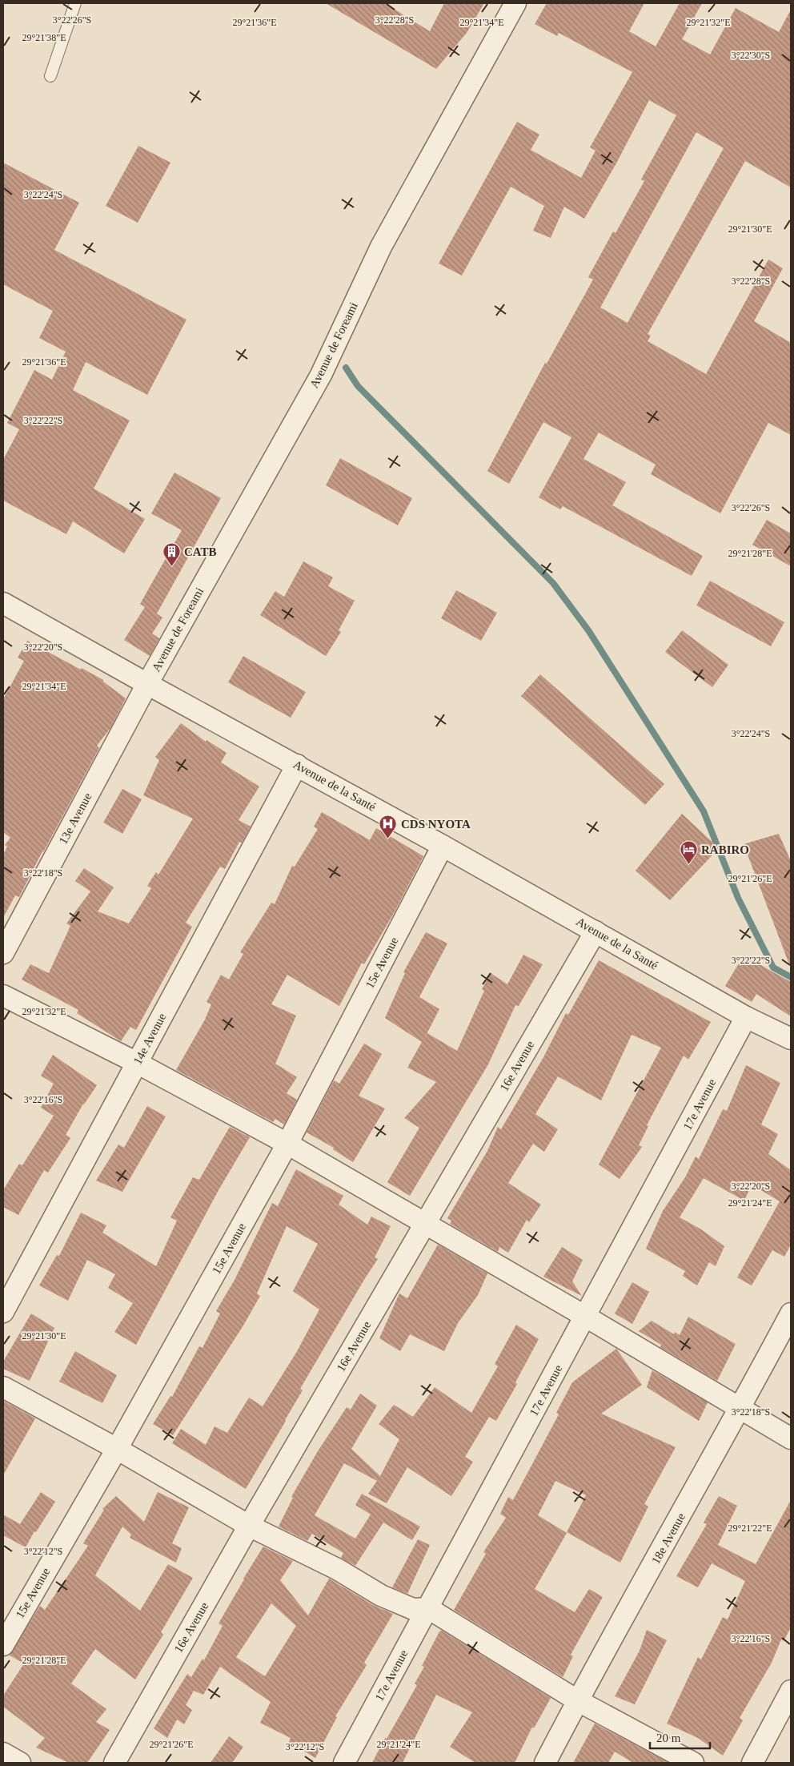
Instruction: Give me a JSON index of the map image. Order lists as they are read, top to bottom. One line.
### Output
{"streets":{"street":["Avenue de Foreami","Avenue de la Santé","13e Avenue","15e Avenue","14e Avenue","16e Avenue","17e Avenue","18e Avenue"]},"crossings":[["Avenue de Foreami","Avenue de la Santé"],["Avenue de Foreami","13e Avenue"],["Avenue de la Santé","13e Avenue"],["Avenue de la Santé","15e Avenue"],["Avenue de la Santé","14e Avenue"],["Avenue de la Santé","16e Avenue"],["Avenue de la Santé","17e Avenue"]],"places":{"building":["CATB"],"hospital":["CDS NYOTA"],"hotel":["RABIRO"]},"scale_bar":"20 m","coordinates":["3°22'26\"S","3°22'28\"S","29°21'36\"E","29°21'34\"E","29°21'32\"E","29°21'38\"E","3°22'30\"S","3°22'24\"S","29°21'30\"E","3°22'22\"S","29°21'28\"E","3°22'20\"S","3°22'18\"S","29°21'26\"E","3°22'16\"S","29°21'24\"E","29°21'22\"E","3°22'12\"S"]}
